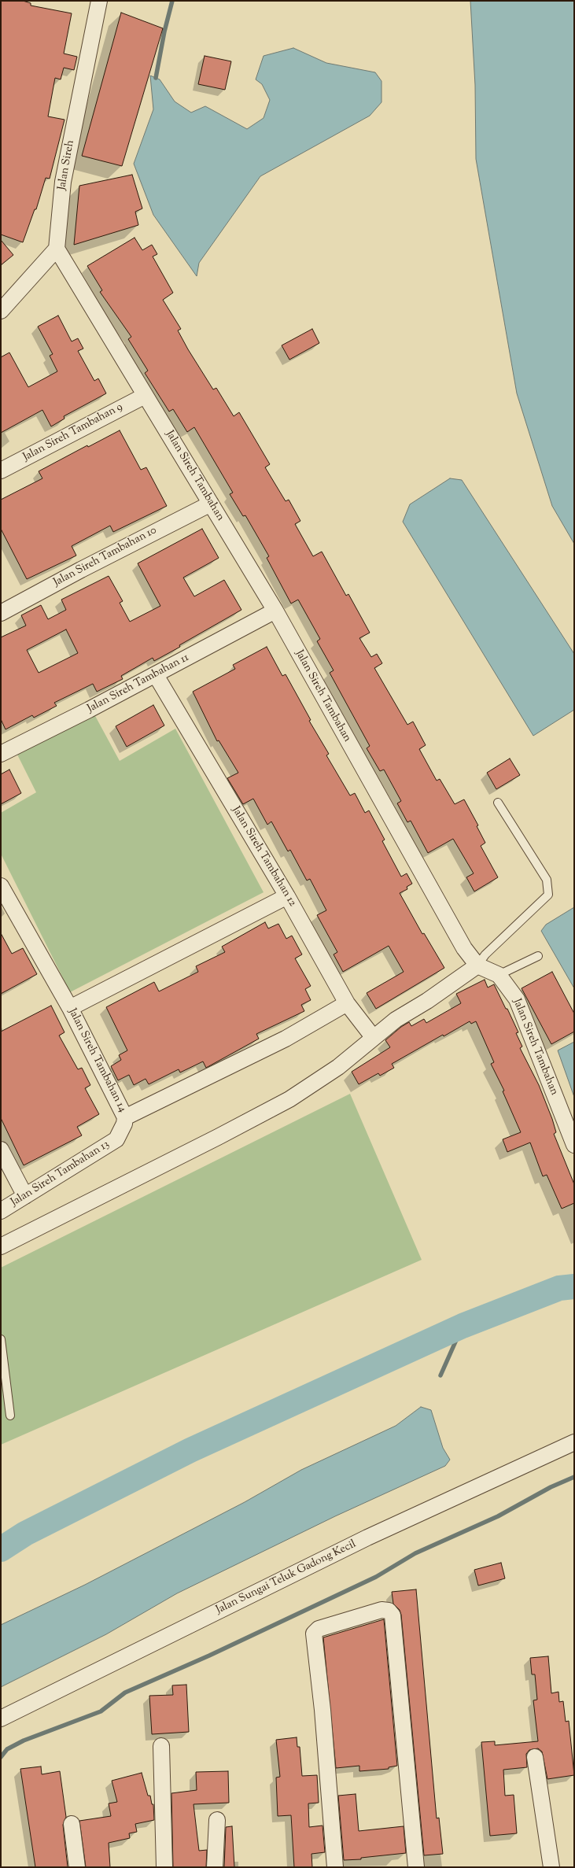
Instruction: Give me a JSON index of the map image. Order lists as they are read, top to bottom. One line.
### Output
{"streets":{"street":["Jalan Sireh","Jalan Sireh Tambahan 9","Jalan Sireh Tambahan","Jalan Sireh Tambahan 10","Jalan Sireh Tambahan 11","Jalan Sireh Tambahan 12","Jalan Sireh Tambahan 14","Jalan Sireh Tambahan 13","Jalan Sungai Teluk Gadong Kecil"]},"crossings":[["Jalan Sireh","Jalan Sireh Tambahan"],["Jalan Sireh Tambahan 9","Jalan Sireh Tambahan"],["Jalan Sireh Tambahan","Jalan Sireh Tambahan 10"],["Jalan Sireh Tambahan","Jalan Sireh Tambahan 11"],["Jalan Sireh Tambahan 11","Jalan Sireh Tambahan 12"],["Jalan Sireh Tambahan 12","Jalan Sireh Tambahan 14"],["Jalan Sireh Tambahan 14","Jalan Sireh Tambahan 13"]]}
